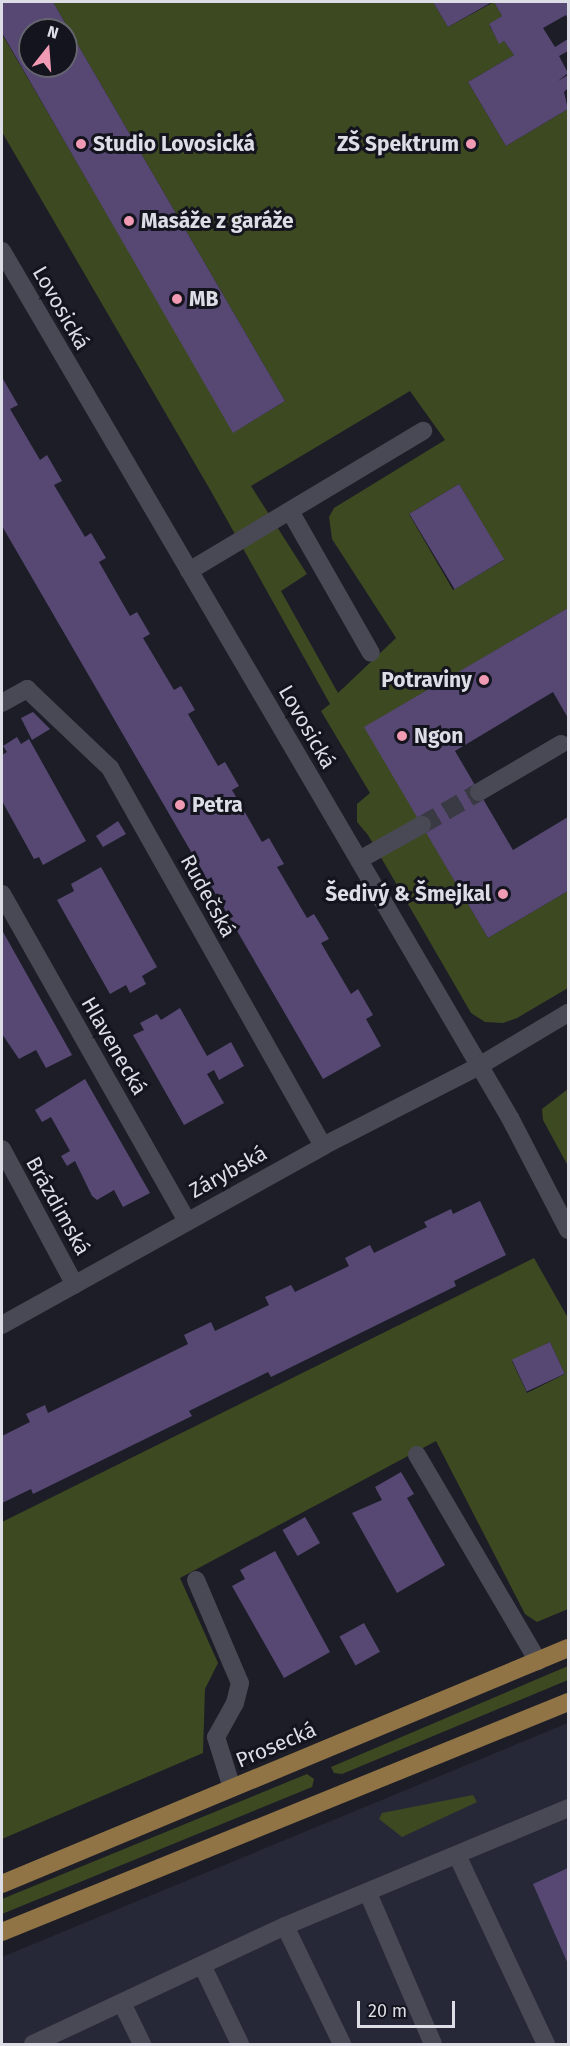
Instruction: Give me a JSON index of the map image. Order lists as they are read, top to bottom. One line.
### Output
{"streets":{"main road":["Prosecká"],"street":["Lovosická","Rudečská","Hlavenecká","Zárybská","Brázdimská"]},"crossings":[["Lovosická","Zárybská"],["Rudečská","Zárybská"],["Hlavenecká","Zárybská"],["Zárybská","Brázdimská"]],"places":["Studio Lovosická","ZŠ Spektrum","Masáže z garáže","MB","Potraviny","Ngon","Petra","Šedivý & Šmejkal"],"scale_bar":"20 m","north":"top"}
